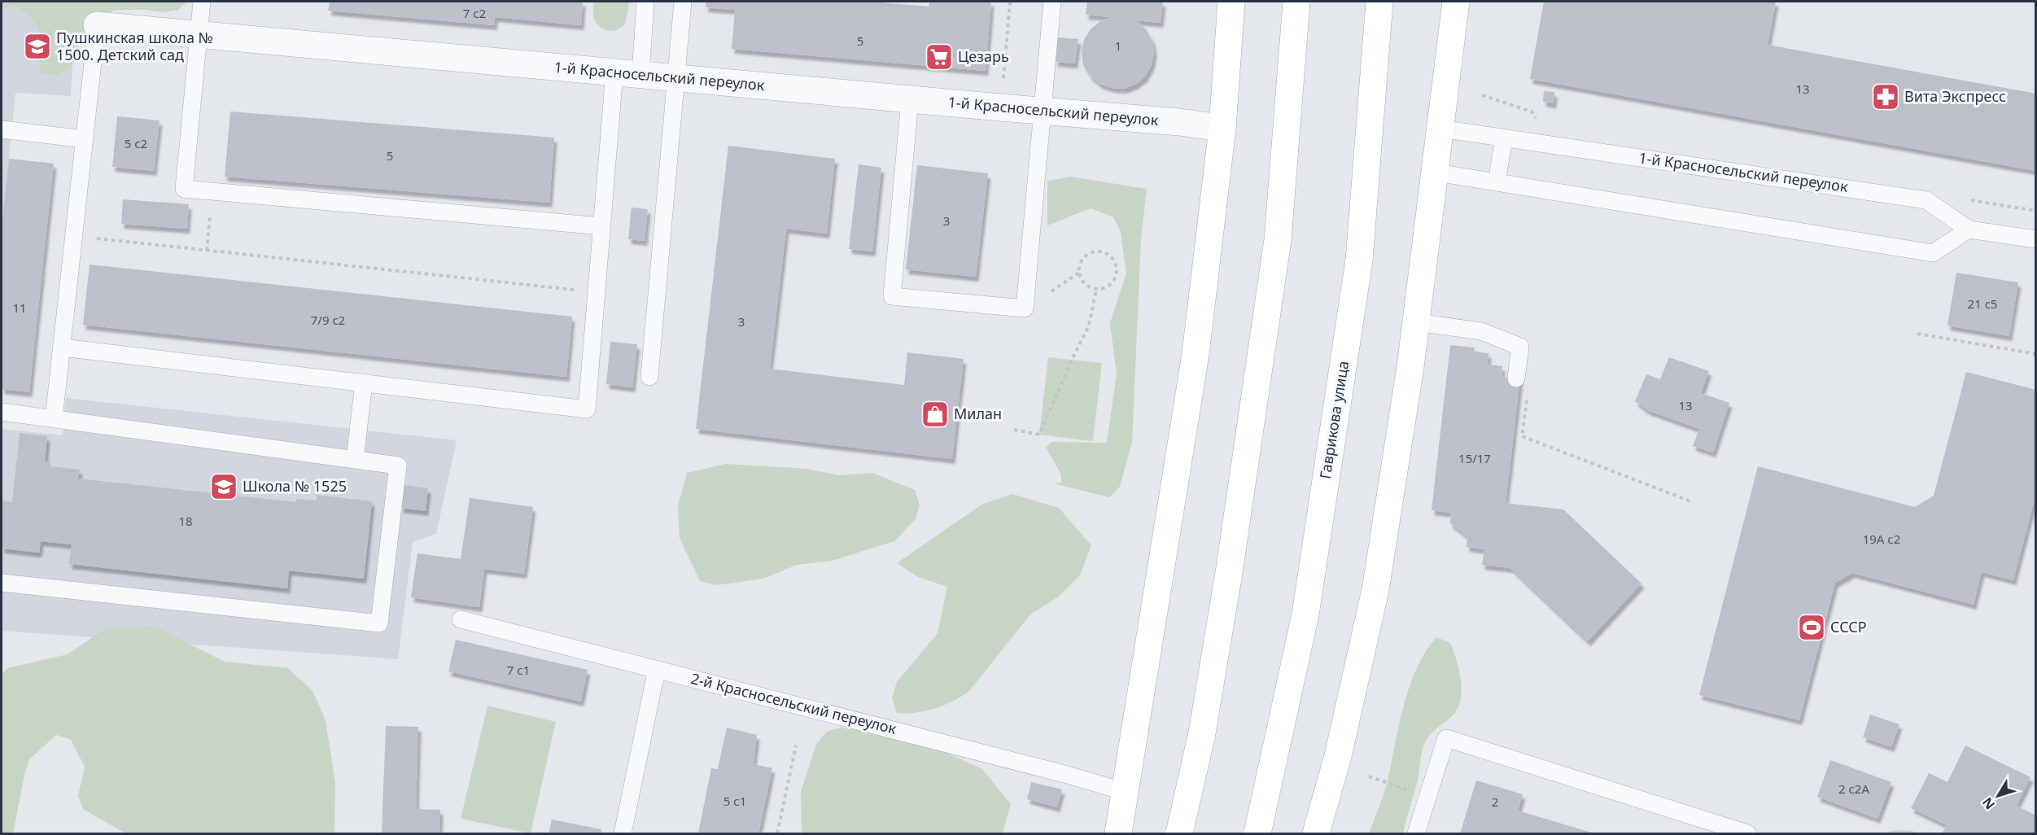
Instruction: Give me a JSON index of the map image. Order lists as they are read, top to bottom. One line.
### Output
{"streets":{"main road":["Гаврикова улица"],"street":["1-й Красносельский переулок"],"lane":["2-й Красносельский переулок"]},"places":{"school or university":["Пушкинская школа № 1500. Детский сад","Школа № 1525"],"supermarket":["Цезарь"],"pharmacy":["Вита Экспресс"],"shop":["Милан"],"sports":["СССР"]},"house_numbers":["7 с2","5","1","13","5 c2","5","3","21 c5","11","7/9 c2","3","13","15/17","18","19А с2","7 с1","2 с2А","5 с1","2"],"north":"bottom left"}
